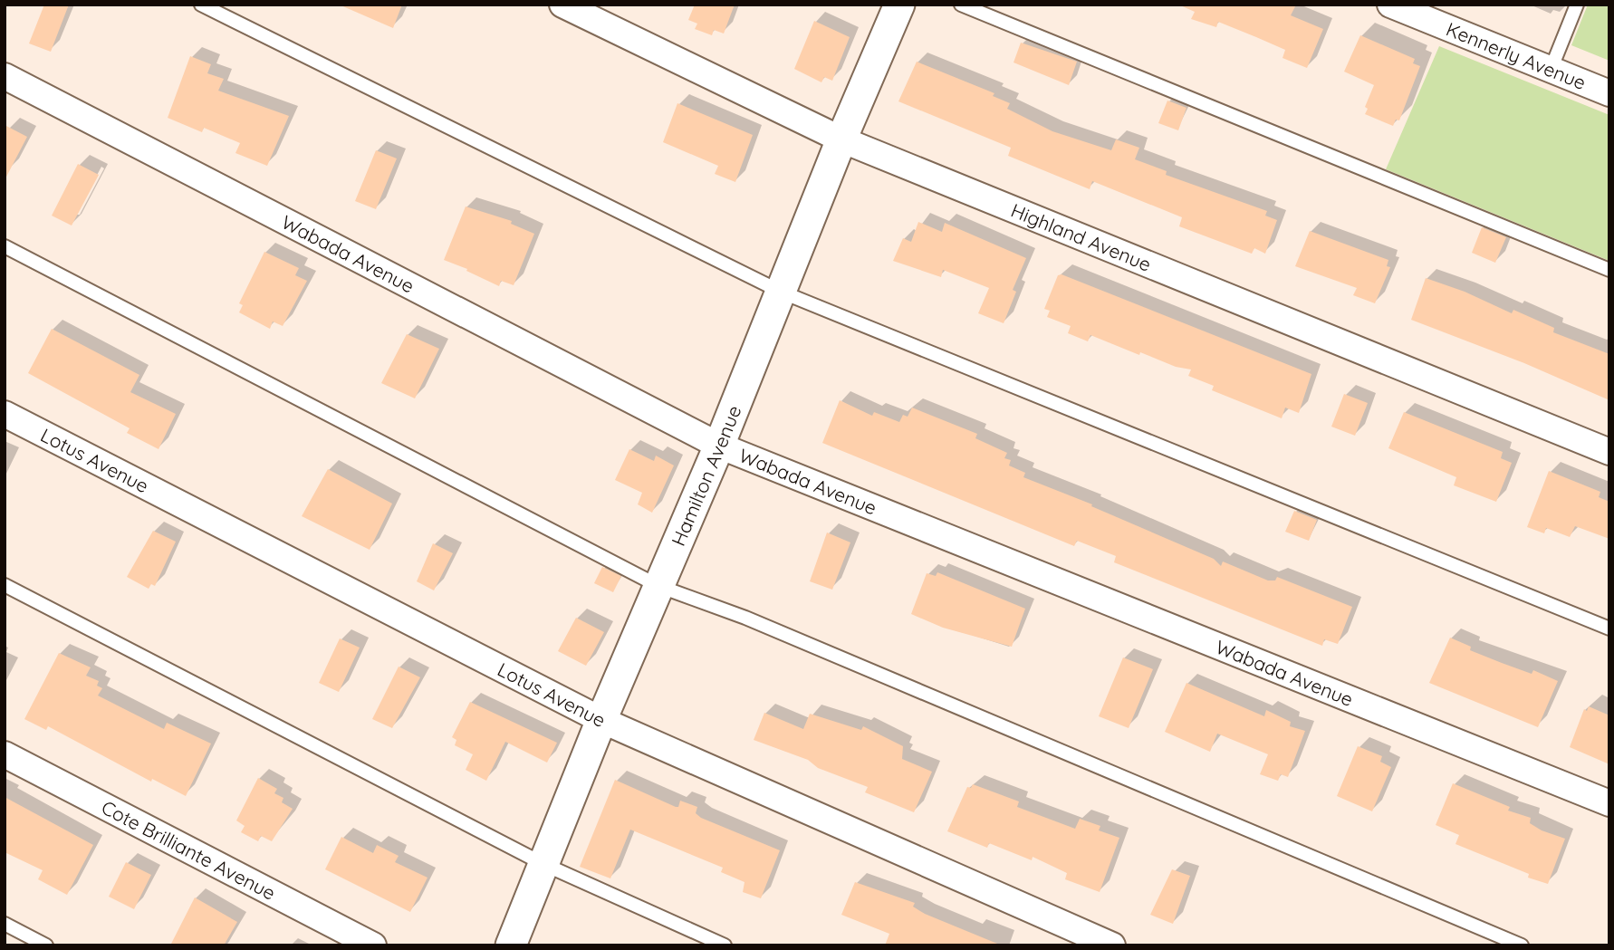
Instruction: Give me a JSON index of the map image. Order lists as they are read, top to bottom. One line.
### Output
{"streets":{"street":["Kennerly Avenue","Highland Avenue","Wabada Avenue","Lotus Avenue","Hamilton Avenue","Cote Brilliante Avenue"]},"crossings":[["Highland Avenue","Hamilton Avenue"],["Wabada Avenue","Hamilton Avenue"],["Lotus Avenue","Hamilton Avenue"]]}
